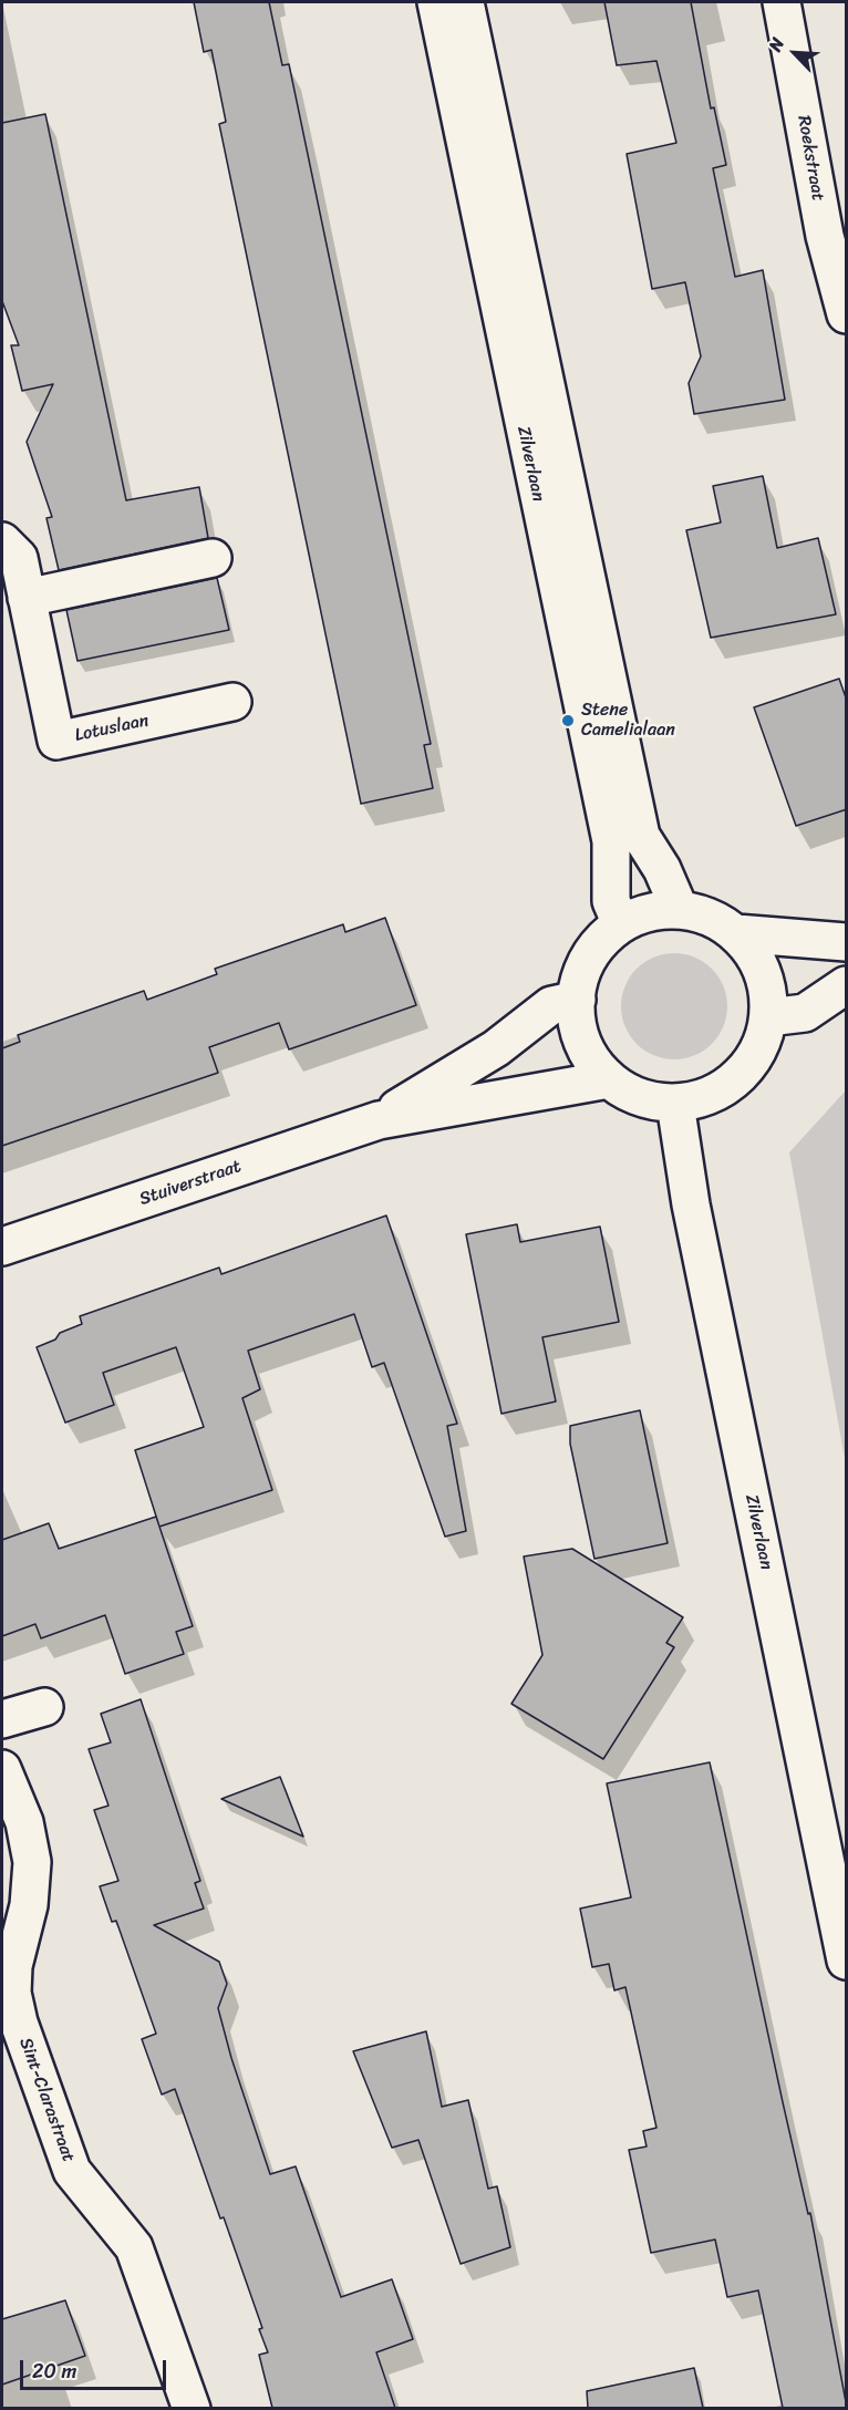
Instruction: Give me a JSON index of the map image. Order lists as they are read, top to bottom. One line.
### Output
{"streets":{"street":["Roekstraat","Zilverlaan","Lotuslaan","Stuiverstraat","Sint-Clarastraat"]},"crossings":[["Zilverlaan","Stuiverstraat"]],"places":["Stene Camelialaan"],"scale_bar":"20 m","north":"top left"}
